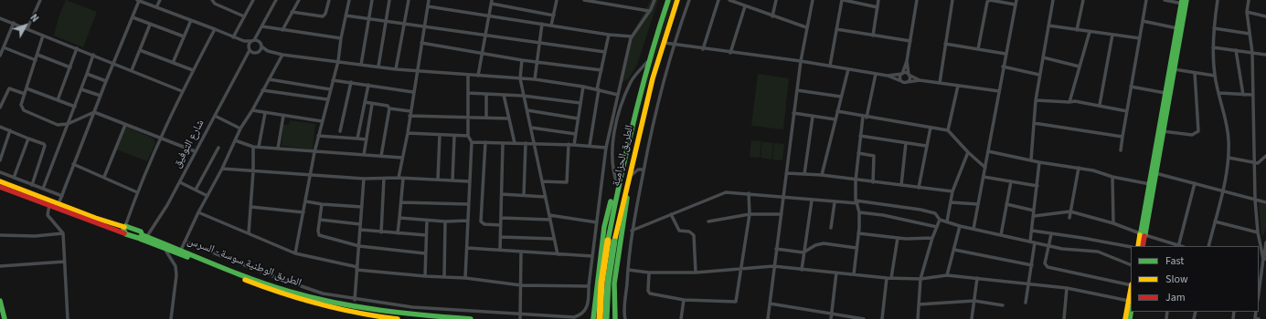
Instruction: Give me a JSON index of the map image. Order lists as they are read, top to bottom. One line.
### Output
{"streets":{"main road":["الطريق الحزامية","الطريق الوطنية سوسة - السرس"],"street":["شارع التوفيق"]},"crossings":[["شارع التوفيق","الطريق الوطنية سوسة - السرس"]],"legend":["Fast","Slow","Jam"],"north":"top right"}
